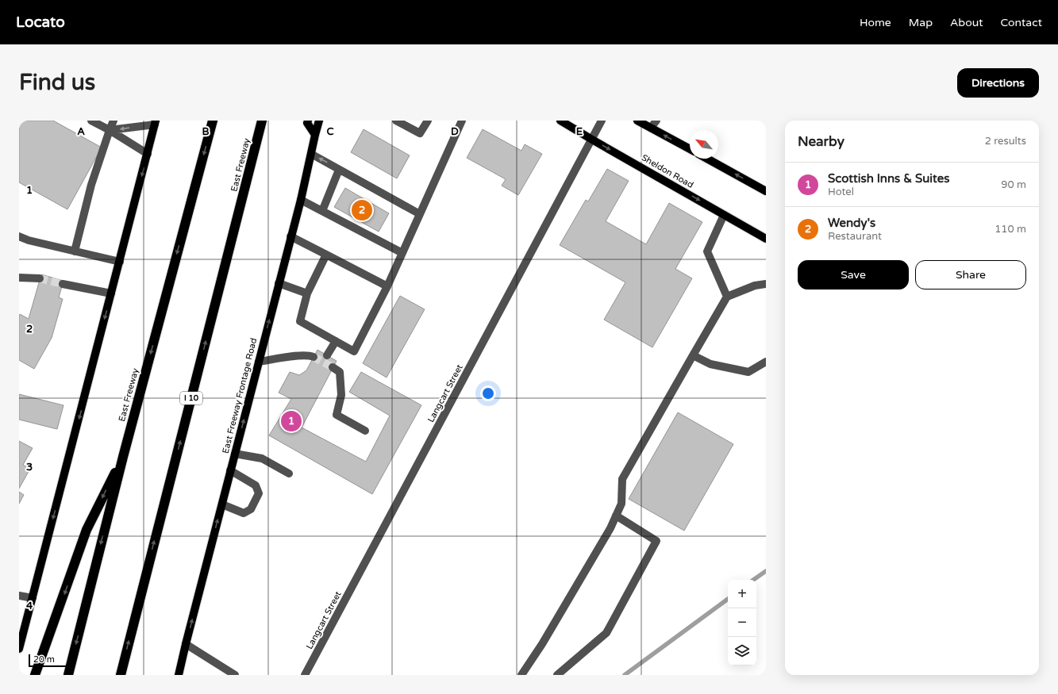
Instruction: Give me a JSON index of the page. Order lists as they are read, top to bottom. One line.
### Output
{"streets":{"highway":["East Freeway","I 10"],"main road":["Sheldon Road","East Freeway Frontage Road"],"street":["Langcart Street"]},"crossings":[["Sheldon Road","Langcart Street"]],"one_way":["East Freeway Frontage Road"],"scale_bar":"20 m","north":"top left","page":{"header":"Locato","nav":["Home","Map","About","Contact"],"buttons":["Directions",["Save","Share"]],"title":"Find us","heading":["Nearby","2 results"],"list":[{"mark":"1","name":"Scottish Inns & Suites","note":"Hotel","value":"90 m"},{"mark":"2","name":"Wendy's","note":"Restaurant","value":"110 m"}],"pins":["2","1"],"map_buttons":["+","−"],"scale":"20 m"},"grid":{"columns":["A","B","C","D","E"],"rows":["1","2","3","4"]}}
